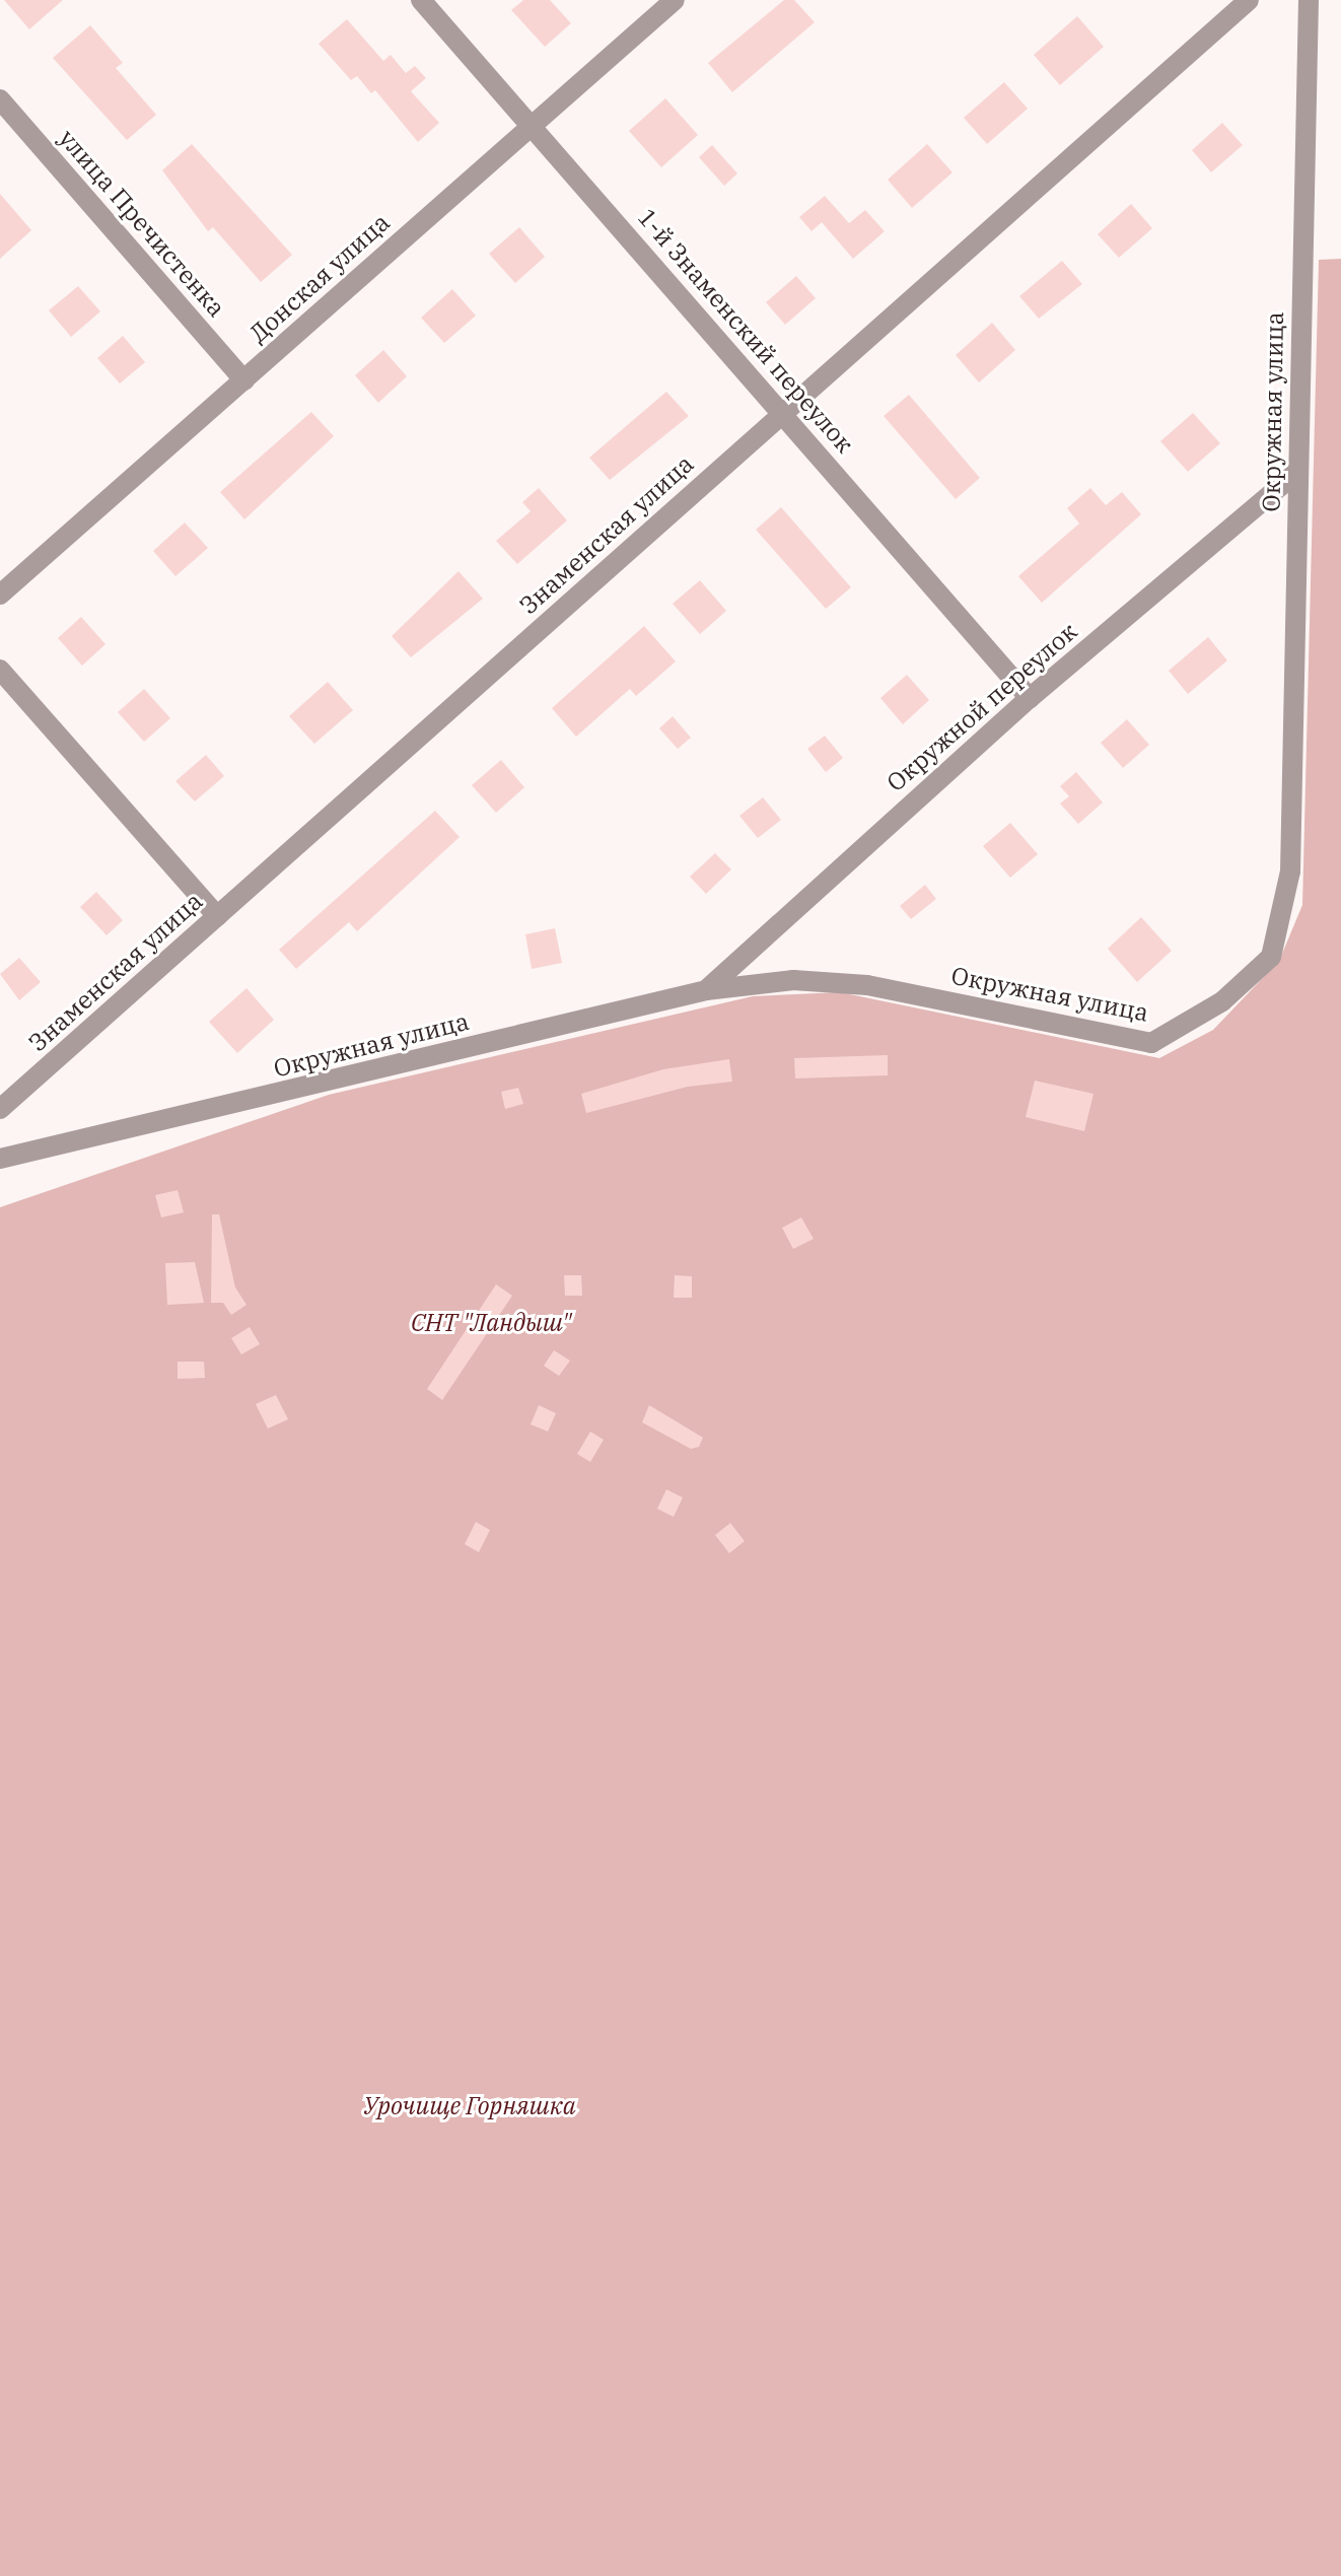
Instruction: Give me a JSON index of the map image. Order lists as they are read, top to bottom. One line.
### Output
{"streets":{"street":["улица Пречистенка","Донская улица","1-й Знаменский переулок","Окружная улица","Знаменская улица","Окружной переулок"]},"crossings":[["улица Пречистенка","Донская улица"],["Донская улица","1-й Знаменский переулок"],["1-й Знаменский переулок","Знаменская улица"],["1-й Знаменский переулок","Окружной переулок"],["Окружная улица","Окружной переулок"]],"parks":["СНТ \"Ландыш\"","Урочище Горняшка"]}
